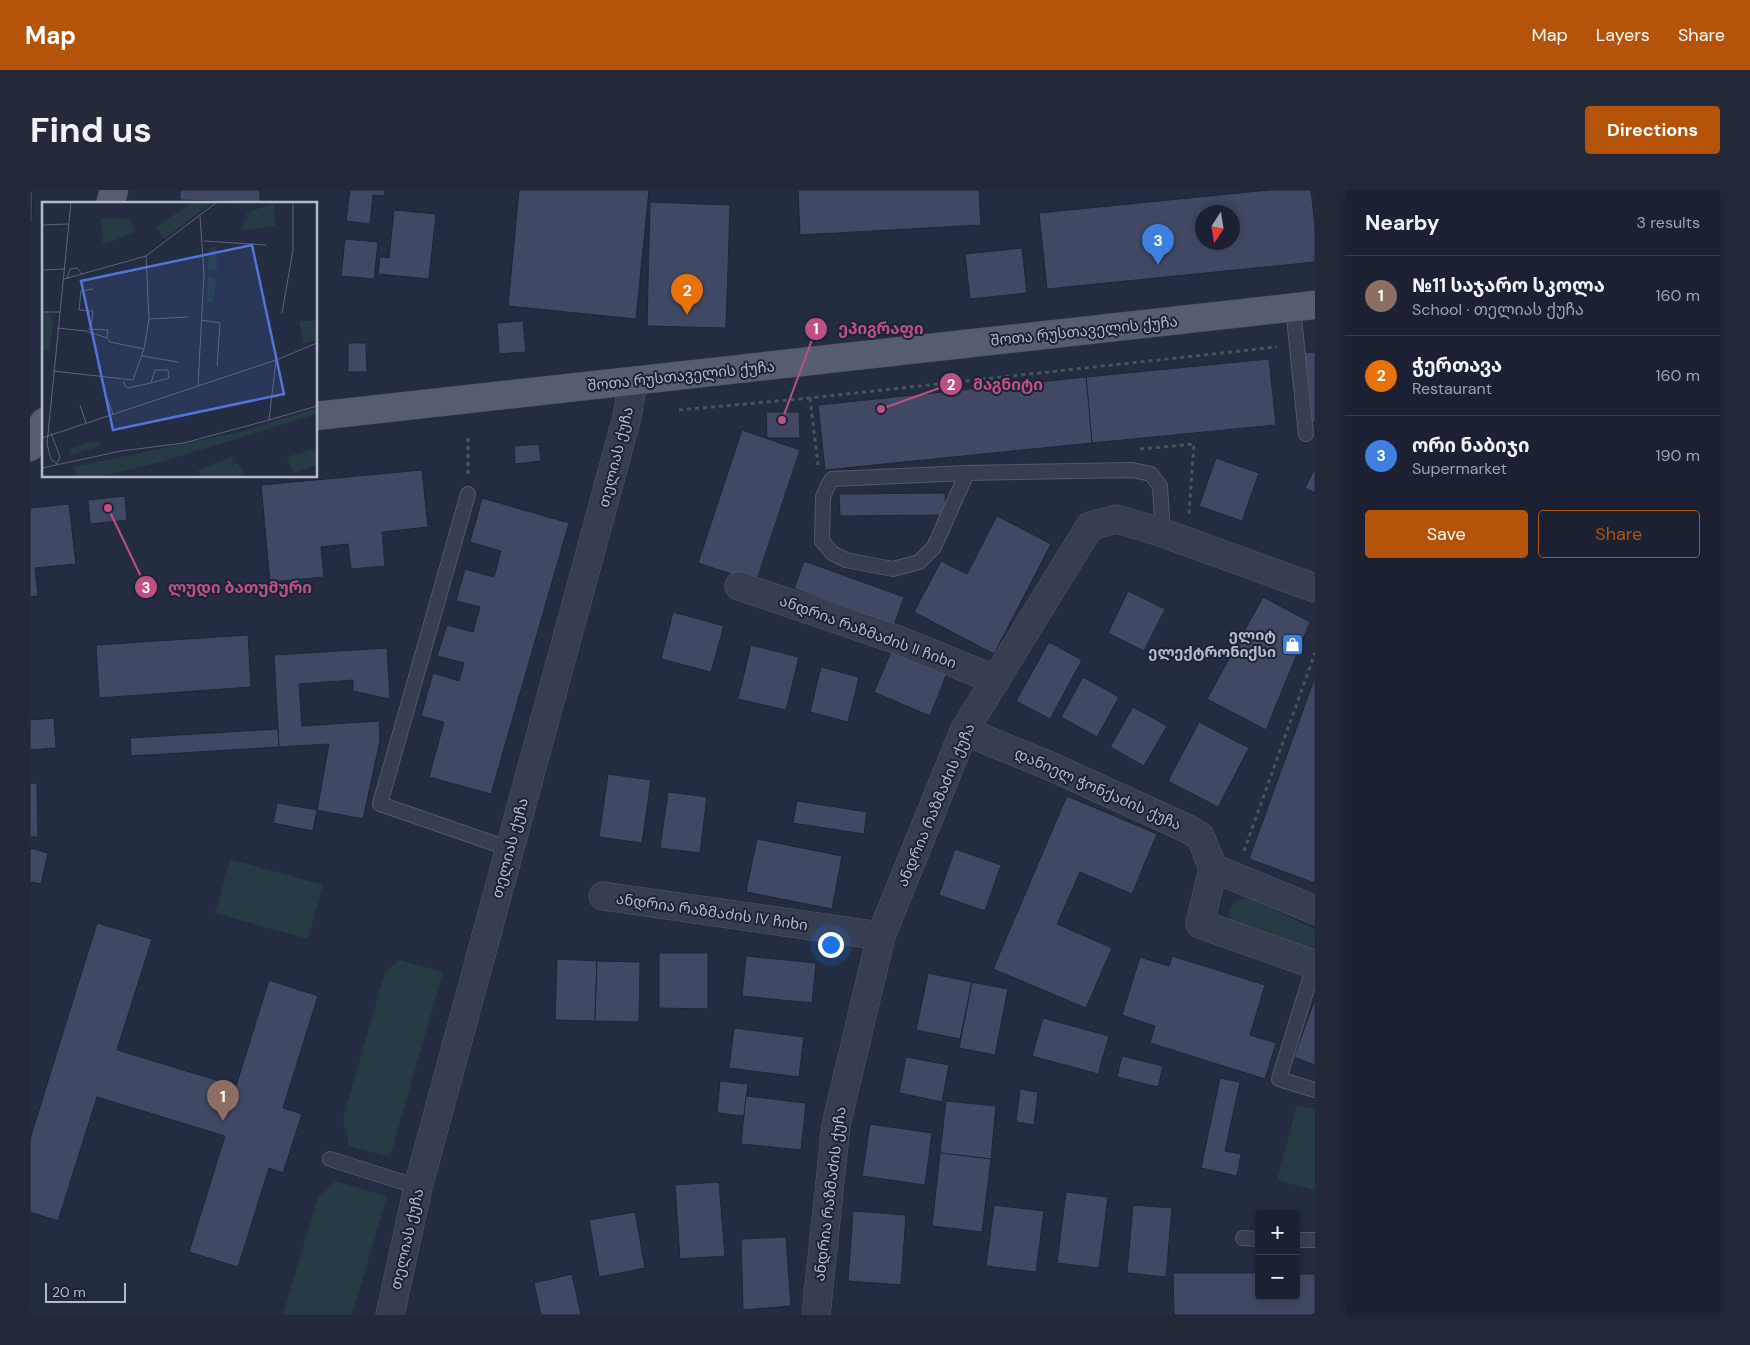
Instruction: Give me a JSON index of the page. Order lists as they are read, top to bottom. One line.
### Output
{"streets":{"main road":["შოთა რუსთაველის ქუჩა"],"street":["თელიას ქუჩა","ანდრია რაზმაძის II ჩიხი","დანიელ ჭონქაძის ქუჩა","ანდრია რაზმაძის ქუჩა","ანდრია რაზმაძის IV ჩიხი"]},"crossings":[["შოთა რუსთაველის ქუჩა","თელიას ქუჩა"],["ანდრია რაზმაძის II ჩიხი","ანდრია რაზმაძის ქუჩა"],["დანიელ ჭონქაძის ქუჩა","ანდრია რაზმაძის ქუჩა"],["ანდრია რაზმაძის ქუჩა","ანდრია რაზმაძის IV ჩიხი"]],"places":{"other":["მაგნიტი","ეპიგრაფი","ლუდი ბათუმური"],"shop":["ელიტ ელექტრონიქსი"]},"scale_bar":"20 m","north":"bottom","page":{"header":"Map","nav":["Map","Layers","Share"],"buttons":["Directions",["Save","Share"]],"title":"Find us","heading":["Nearby","3 results"],"pins":["3","2","1"],"list":[{"mark":"1","name":"№11 საჯარო სკოლა","note":"School · თელიას ქუჩა","value":"160 m"},{"mark":"2","name":"ჭერთავა","note":"Restaurant","value":"160 m"},{"mark":"3","name":"ორი ნაბიჯი","note":"Supermarket","value":"190 m"}],"map_buttons":["+","−"],"scale":"20 m"}}
